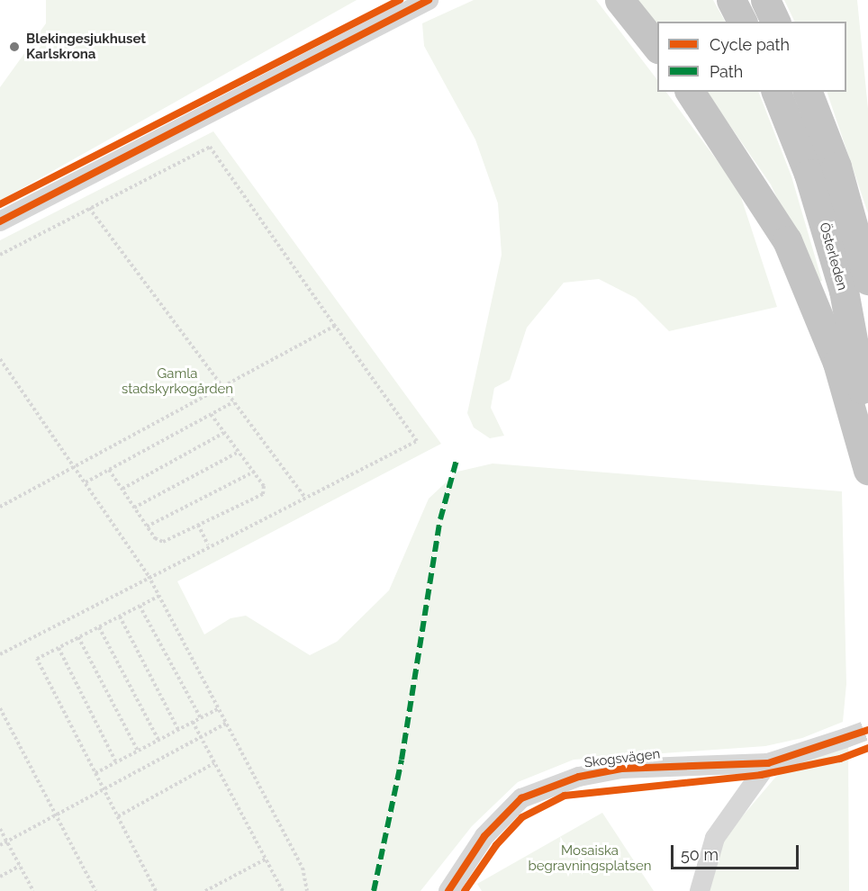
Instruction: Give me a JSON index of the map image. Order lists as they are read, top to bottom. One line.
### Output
{"streets":{"highway":["Österleden"],"street":["Skogsvägen"]},"parks":["Gamla stadskyrkogården","Mosaiska begravningsplatsen"],"places":["Blekingesjukhuset Karlskrona"],"legend":["Cycle path","Path"],"scale_bar":"50 m"}
